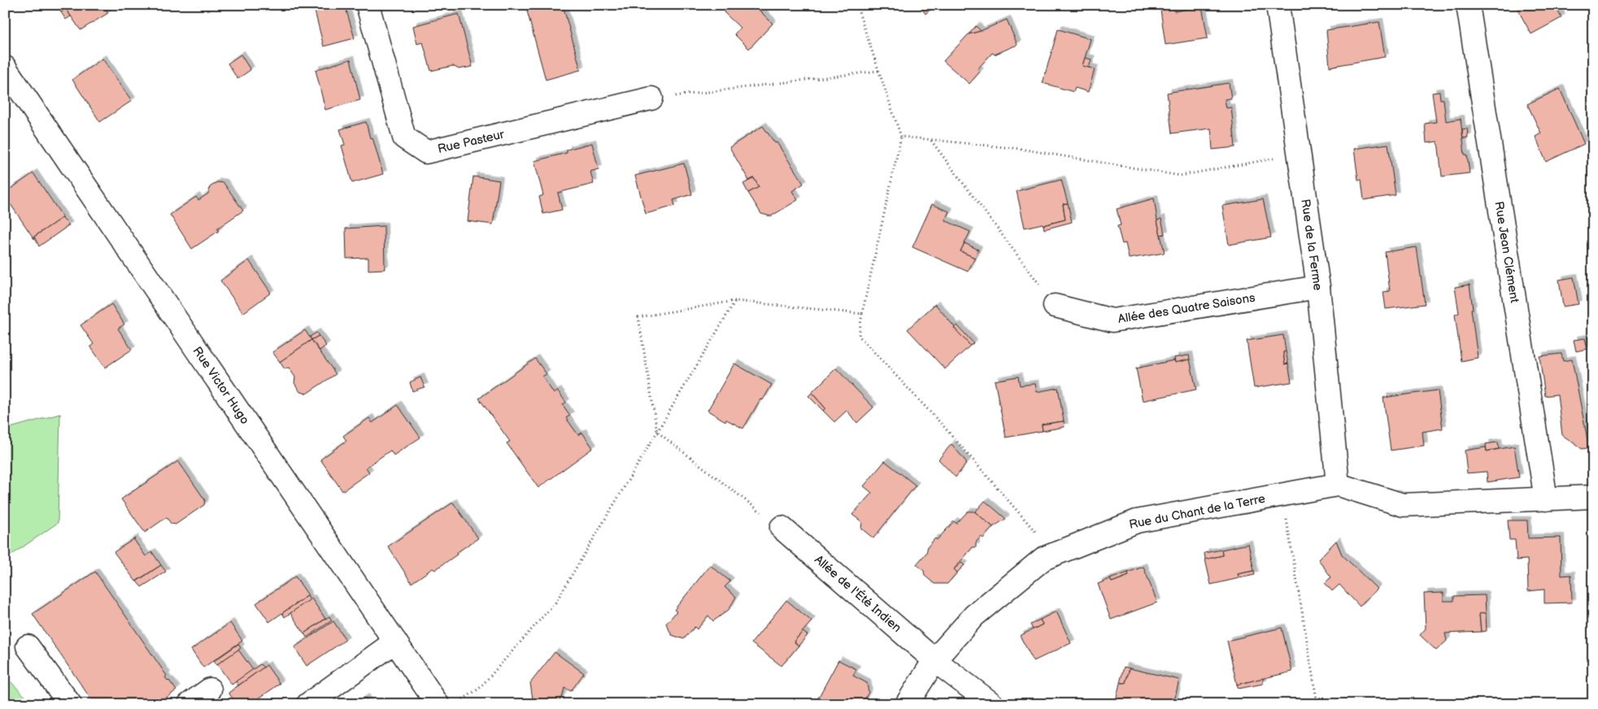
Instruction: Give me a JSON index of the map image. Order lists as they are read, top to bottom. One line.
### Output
{"streets":{"street":["Rue Pasteur","Rue de la Ferme","Rue Jean Clément","Allée des Quatre Saisons","Rue Victor Hugo","Rue du Chant de la Terre","Allée de l'Été Indien"]},"crossings":[["Rue de la Ferme","Allée des Quatre Saisons"],["Rue de la Ferme","Rue du Chant de la Terre"],["Rue du Chant de la Terre","Allée de l'Été Indien"]]}
